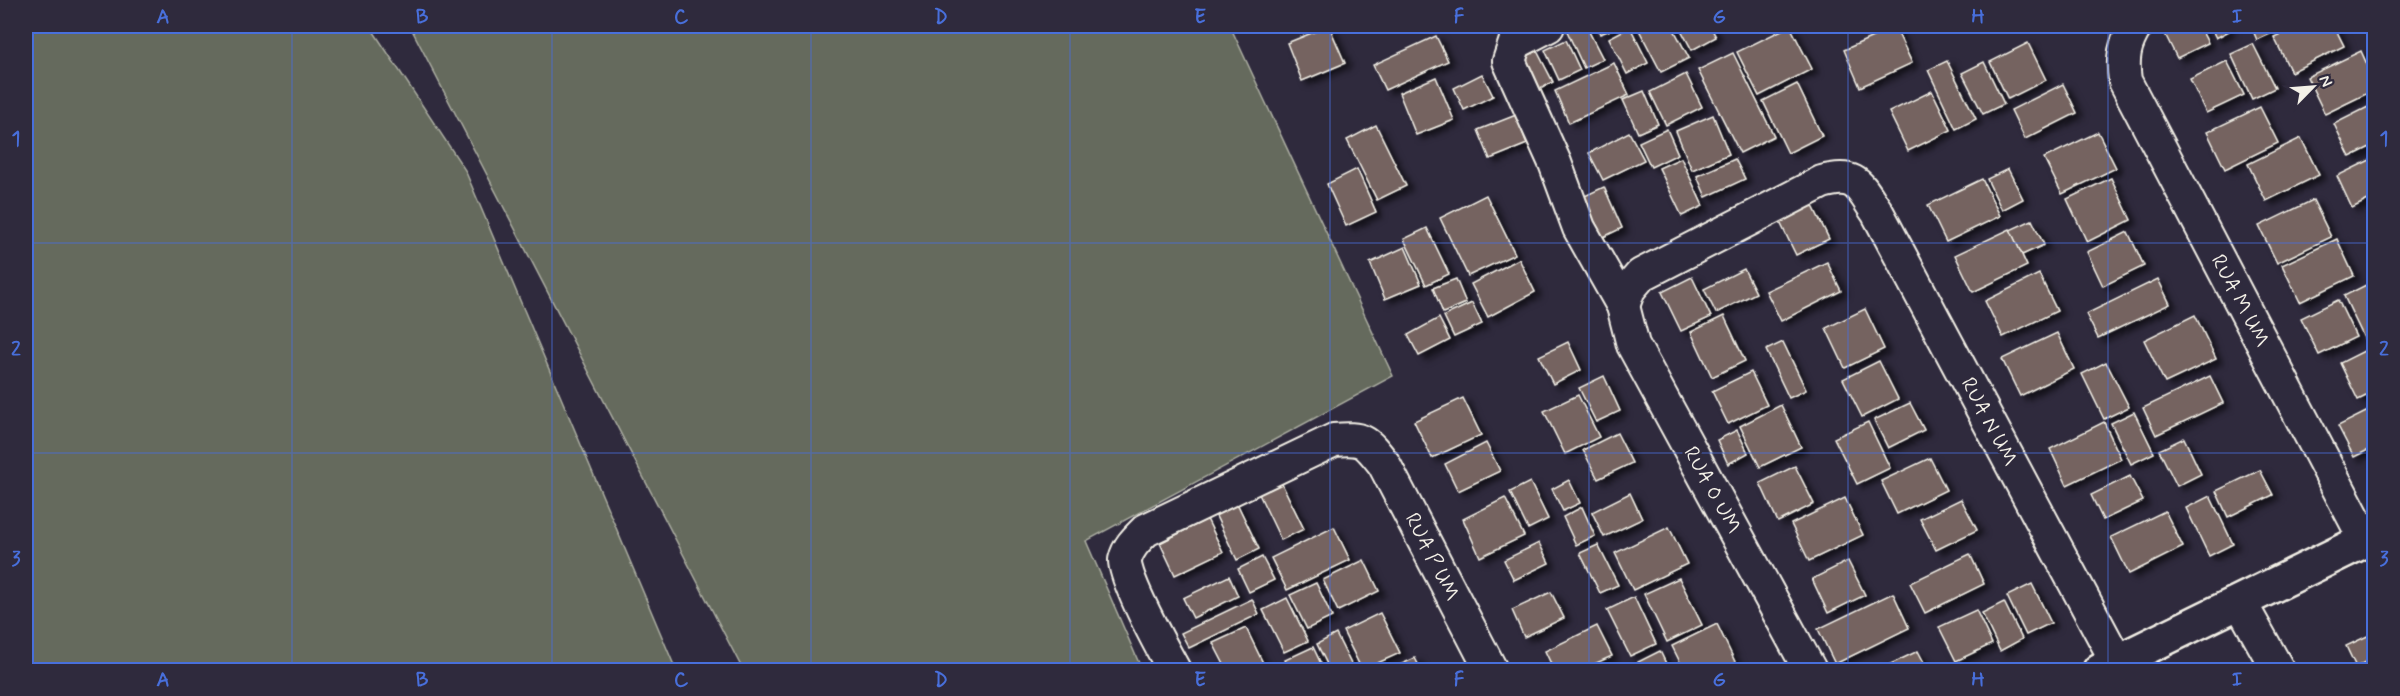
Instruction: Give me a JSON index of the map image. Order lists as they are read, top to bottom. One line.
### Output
{"streets":{"street":["RUA M UM","RUA N UM","RUA O UM","RUA P UM"]},"crossings":[["RUA N UM","RUA O UM"]],"north":"top right","grid":{"columns":["A","B","C","D","E","F","G","H","I"],"rows":["1","2","3"]}}
